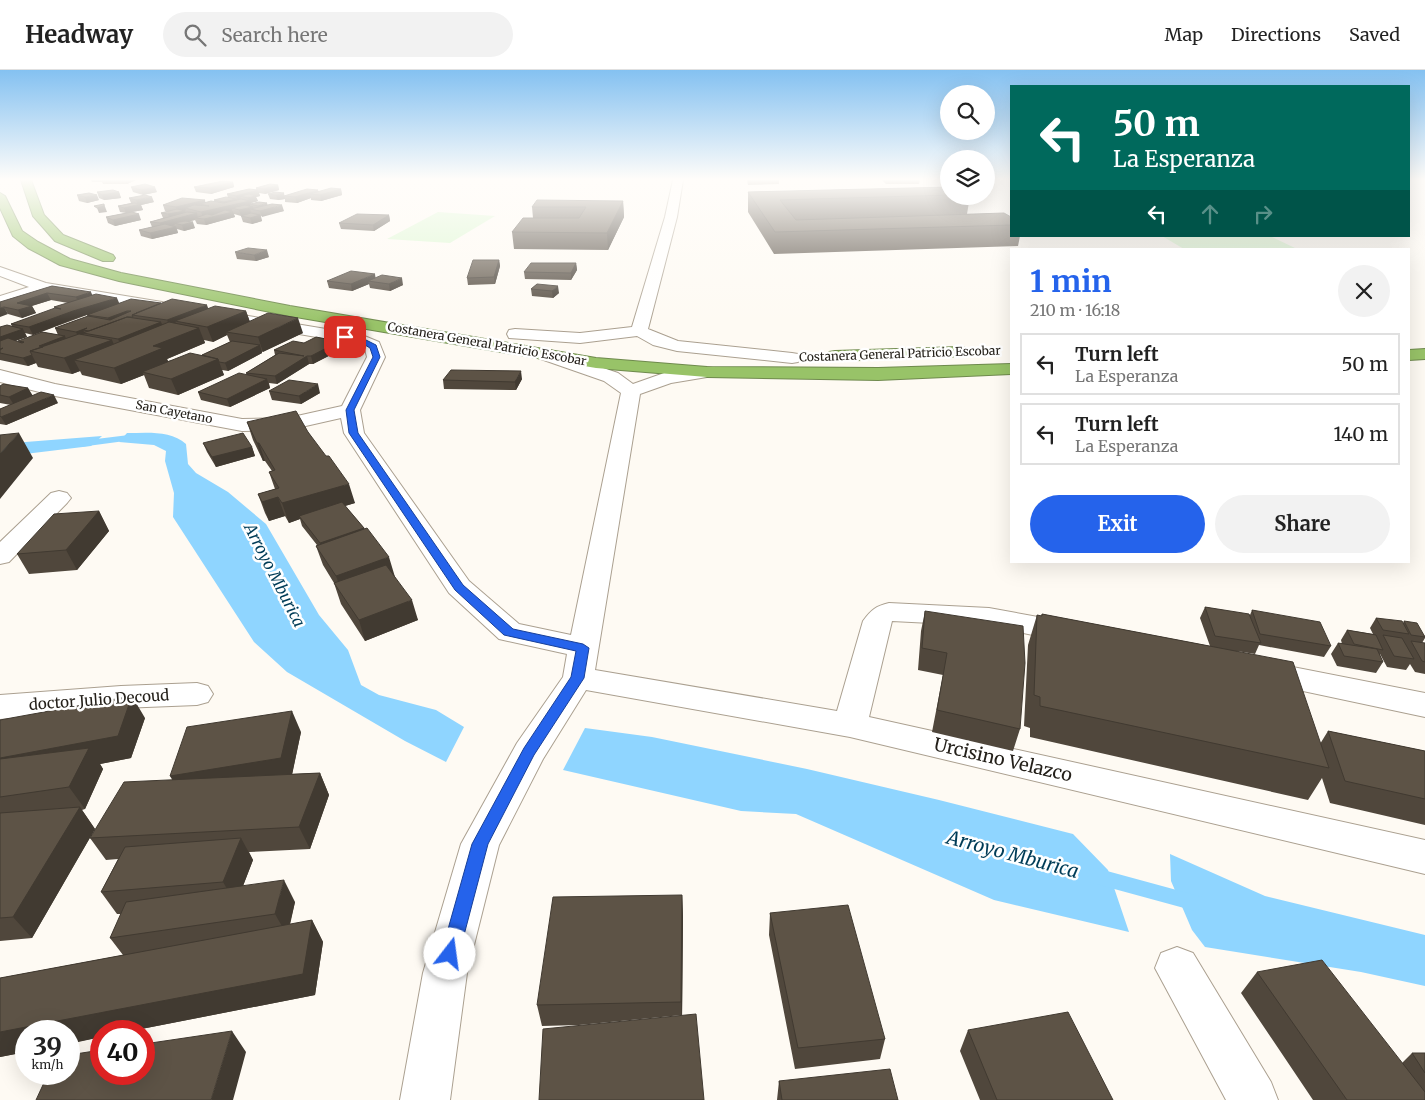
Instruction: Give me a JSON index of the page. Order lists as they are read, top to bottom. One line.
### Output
{"streets":{"highway":["Costanera General Patricio Escobar"],"street":["San Cayetano","doctor Julio Decoud","Urcisino Velazco"]},"crossings":[["San Cayetano","Urcisino Velazco"]],"water":["Arroyo Mburica"],"page":{"header":"Headway","search":"Search here","nav":["Map","Directions","Saved"],"turn":["50 m","La Esperanza"],"heading":["1 min","210 m · 16:18"],"list":[{"name":"Turn left","note":"La Esperanza","value":"50 m"},{"name":"Turn left","note":"La Esperanza","value":"140 m"}],"buttons":["Exit","Share"],"speed":"39 km/h","limit":"40"}}
